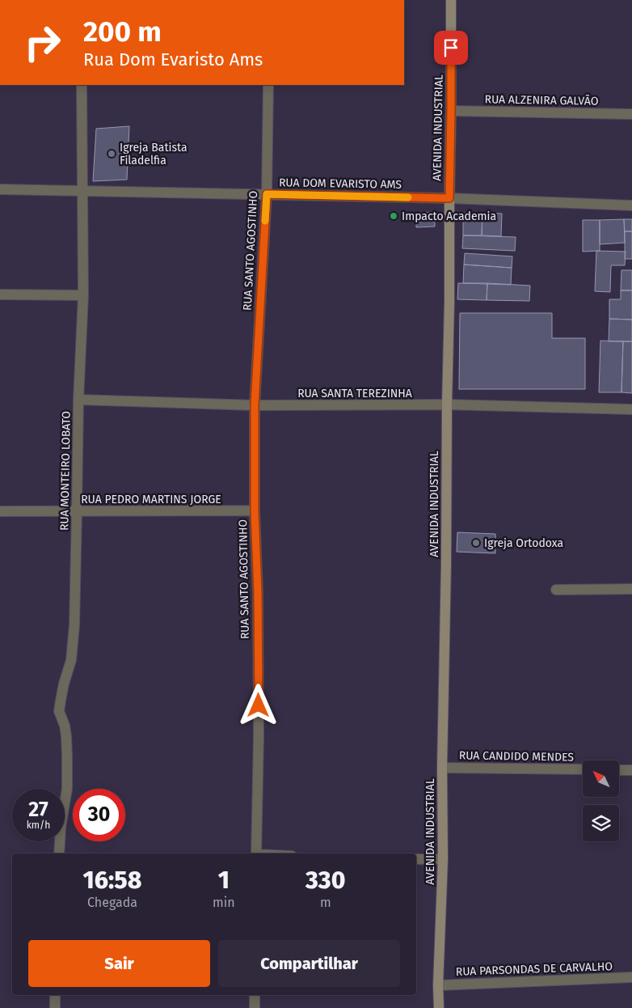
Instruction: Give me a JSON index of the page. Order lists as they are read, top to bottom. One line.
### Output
{"streets":{"street":["RUA ALZENIRA GALVÃO","AVENIDA INDUSTRIAL","RUA DOM EVARISTO AMS","RUA SANTO AGOSTINHO","RUA SANTA TEREZINHA","RUA MONTEIRO LOBATO","RUA PEDRO MARTINS JORGE","RUA CANDIDO MENDES","RUA PARSONDAS DE CARVALHO"]},"crossings":[["RUA ALZENIRA GALVÃO","AVENIDA INDUSTRIAL"],["AVENIDA INDUSTRIAL","RUA DOM EVARISTO AMS"],["AVENIDA INDUSTRIAL","RUA SANTA TEREZINHA"],["AVENIDA INDUSTRIAL","RUA CANDIDO MENDES"],["AVENIDA INDUSTRIAL","RUA PARSONDAS DE CARVALHO"],["RUA DOM EVARISTO AMS","RUA SANTO AGOSTINHO"],["RUA DOM EVARISTO AMS","RUA MONTEIRO LOBATO"],["RUA SANTO AGOSTINHO","RUA SANTA TEREZINHA"],["RUA SANTO AGOSTINHO","RUA PEDRO MARTINS JORGE"],["RUA SANTA TEREZINHA","RUA MONTEIRO LOBATO"],["RUA MONTEIRO LOBATO","RUA PEDRO MARTINS JORGE"]],"places":["Igreja Batista Filadelfia","Impacto Academia","Igreja Ortodoxa"],"north":"top left","page":{"turn":["200 m","Rua Dom Evaristo Ams"],"speed":"27 km/h","limit":"30","eta":["16:58","Chegada","1","min","330","m"],"buttons":["Sair","Compartilhar"]}}
